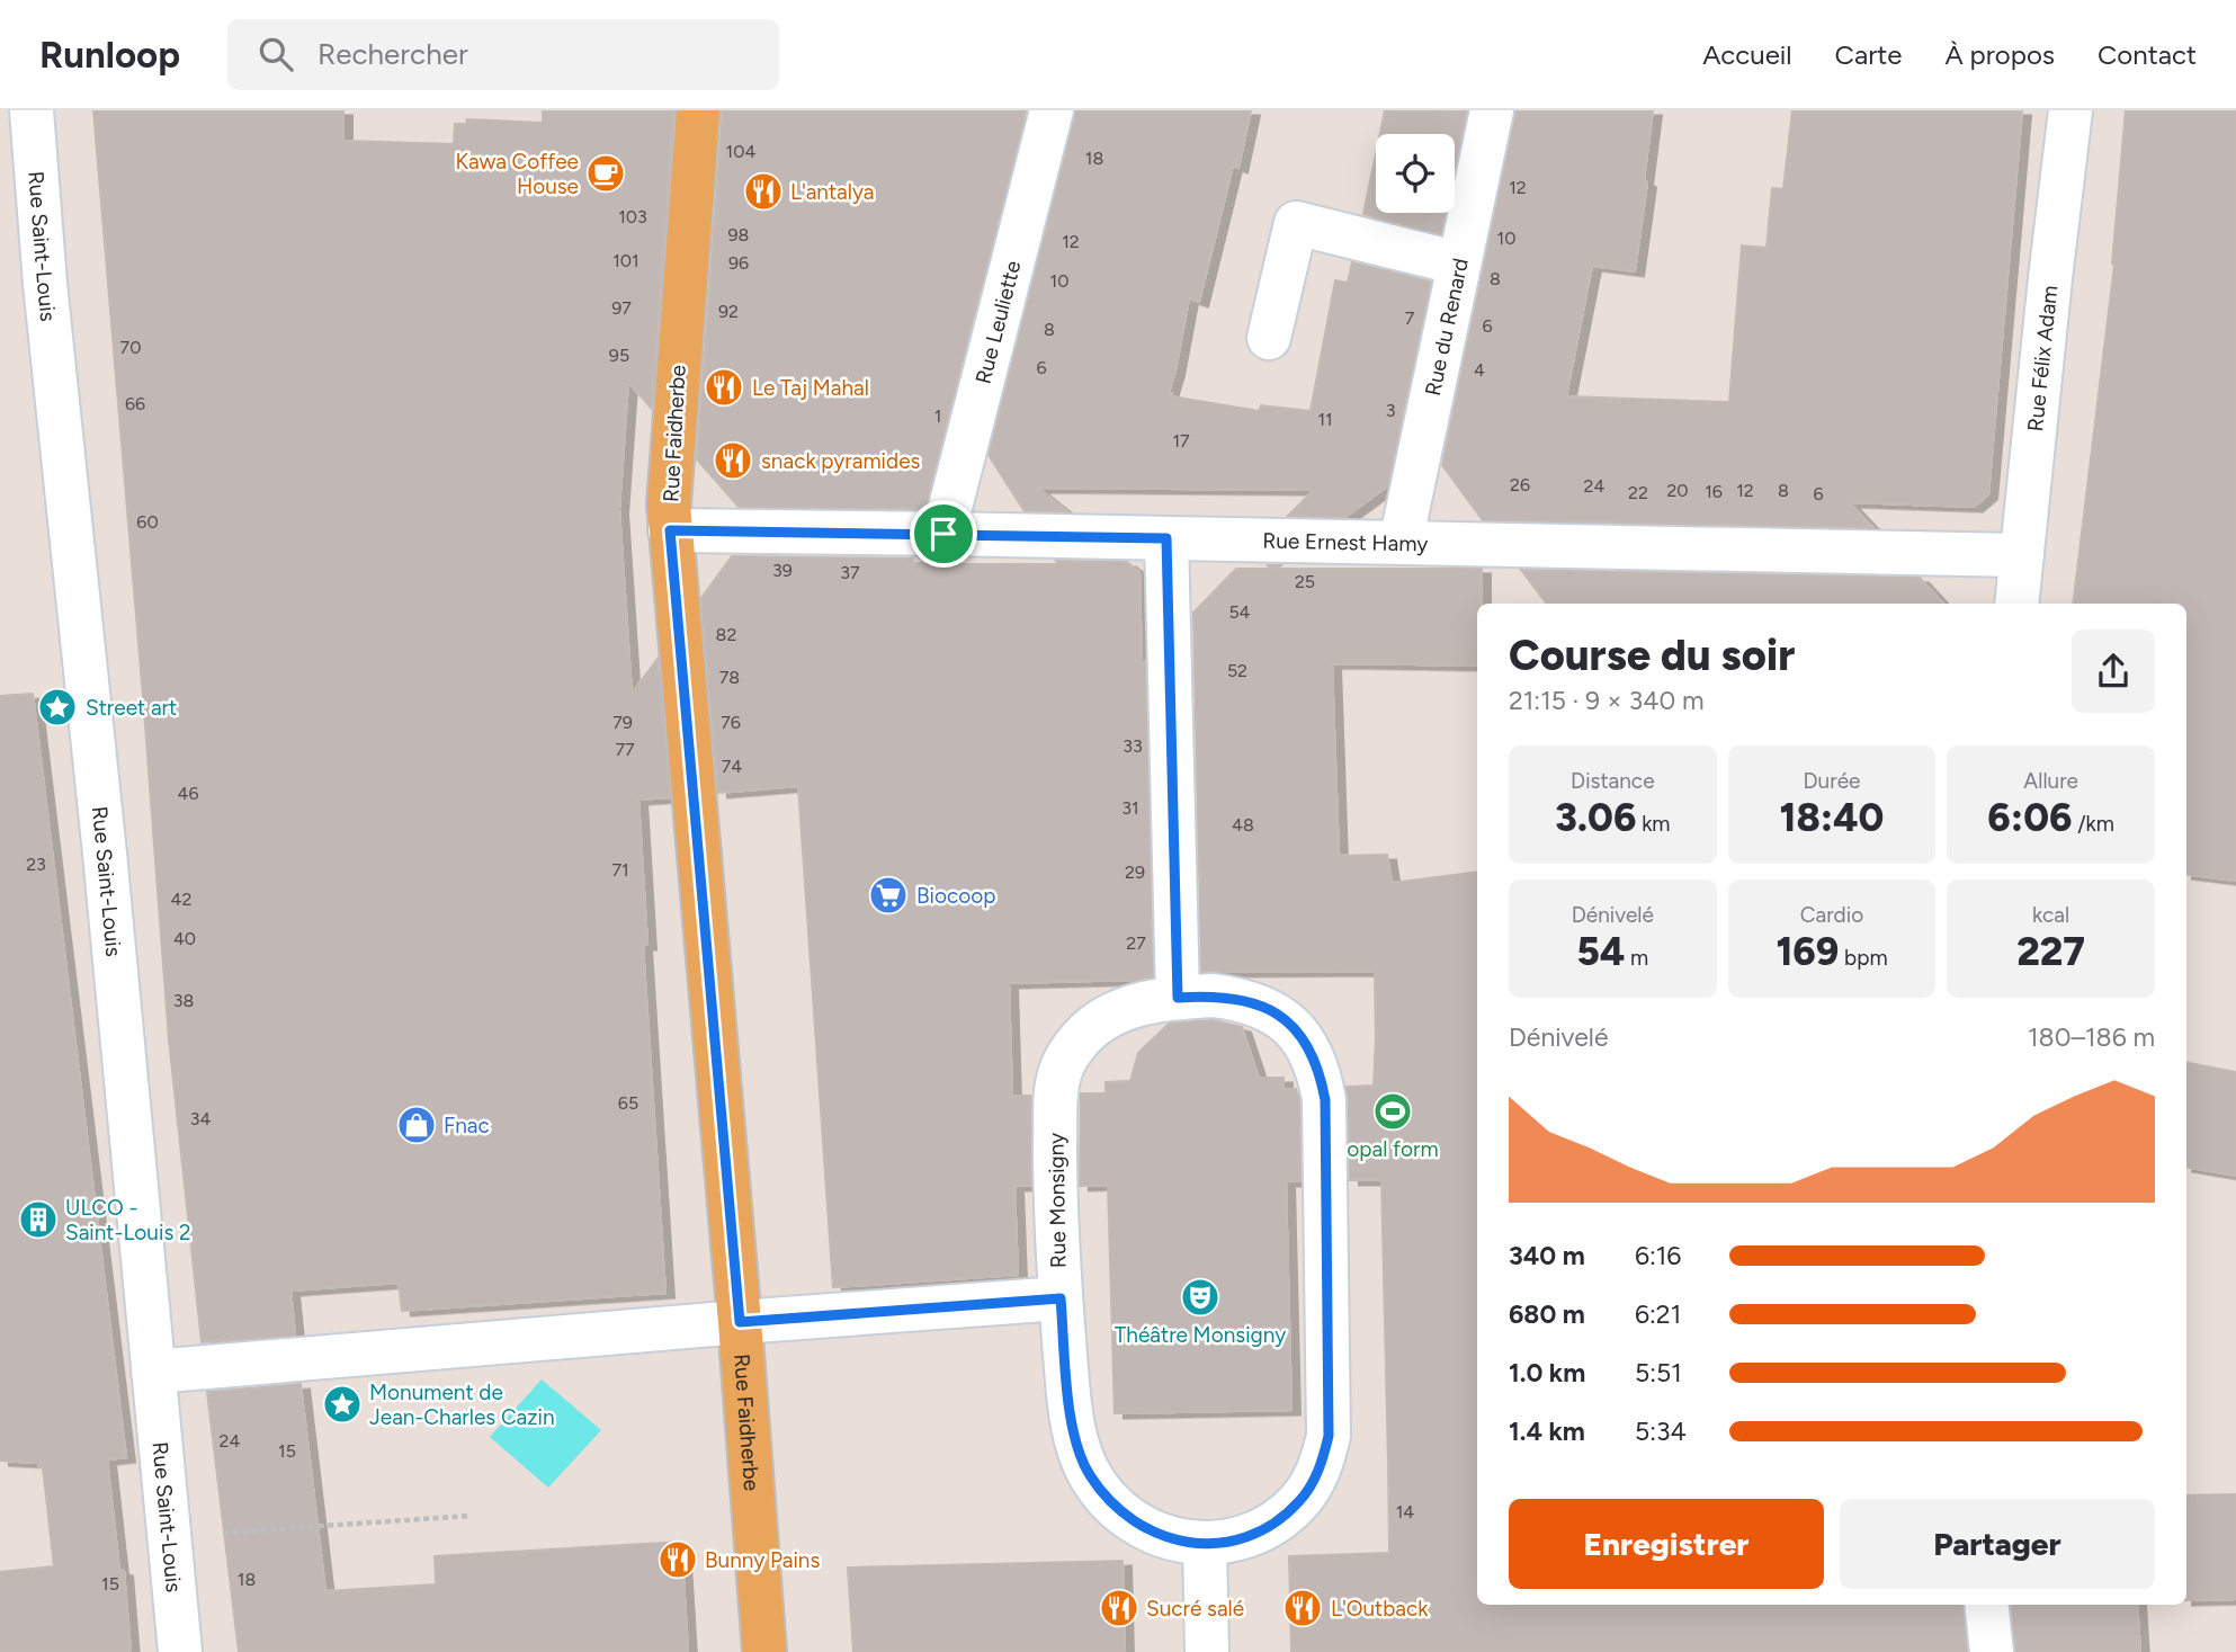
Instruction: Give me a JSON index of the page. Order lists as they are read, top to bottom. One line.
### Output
{"streets":{"main road":["Rue Faidherbe"],"street":["Rue Saint-Louis","Rue Leuliette","Rue du Renard","Rue Félix Adam","Rue Ernest Hamy","Rue Monsigny"]},"crossings":[["Rue Leuliette","Rue Ernest Hamy"],["Rue du Renard","Rue Ernest Hamy"],["Rue Félix Adam","Rue Ernest Hamy"],["Rue Faidherbe","Rue Ernest Hamy"]],"places":{"cafe":["Kawa Coffee House"],"restaurant":["L'antalya","Le Taj Mahal","snack pyramides","Bunny Pains","Sucré salé","L'Outback"],"place":["Street art","Monument de Jean-Charles Cazin"],"supermarket":["Biocoop"],"sports":["opal form"],"shop":["Fnac"],"building":["ULCO - Saint-Louis 2"],"theatre":["Théâtre Monsigny"]},"house_numbers":["104","18","12","103","98","10","12","101","96","8","10","97","92","7","6","8","70","95","6","4","66","3","1","11","17","26","24","20","12","8","16","22","6","60","39","37","25","54","82","52","78","79","76","33","77","74","46","31","48","23","71","29","42","40","27","38","65","34","24","15","14","18","15"],"page":{"header":"Runloop","search":"Rechercher","nav":["Accueil","Carte","À propos","Contact"],"heading":["Course du soir","21:15 · 9 × 340 m"],"stats":[["Distance","3.06 km"],["Durée","18:40"],["Allure","6:06 /km"],["Dénivelé","54 m"],["Cardio","169 bpm"],["kcal","227"]],"chart":["Dénivelé","180–186 m"],"list":[{"name":"340 m","note":"6:16"},{"name":"680 m","note":"6:21"},{"name":"1.0 km","note":"5:51"},{"name":"1.4 km","note":"5:34"}],"buttons":["Enregistrer","Partager"]}}
